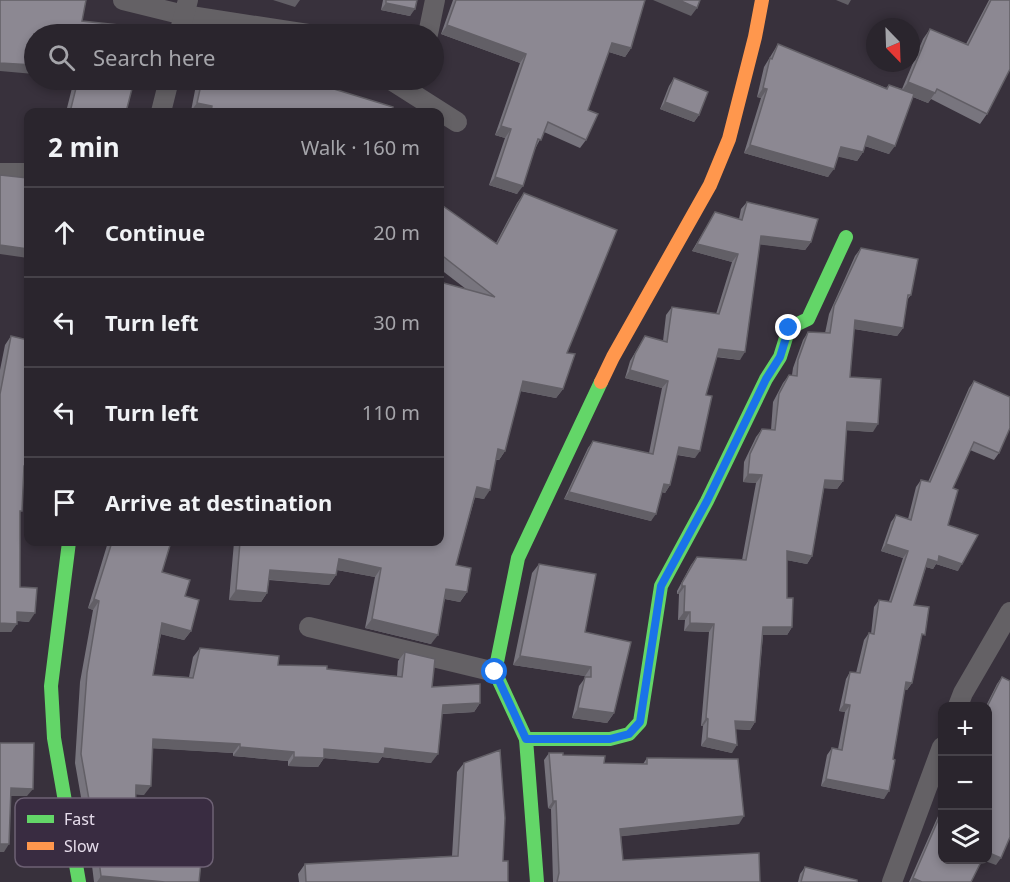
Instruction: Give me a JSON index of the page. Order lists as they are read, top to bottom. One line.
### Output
{"legend":["Fast","Slow"],"north":"bottom right","page":{"search":"Search here","heading":["2 min","Walk · 160 m"],"list":[["Continue","20 m"],["Turn left","30 m"],["Turn left","110 m"],"Arrive at destination"],"map_buttons":["+","−"]}}
